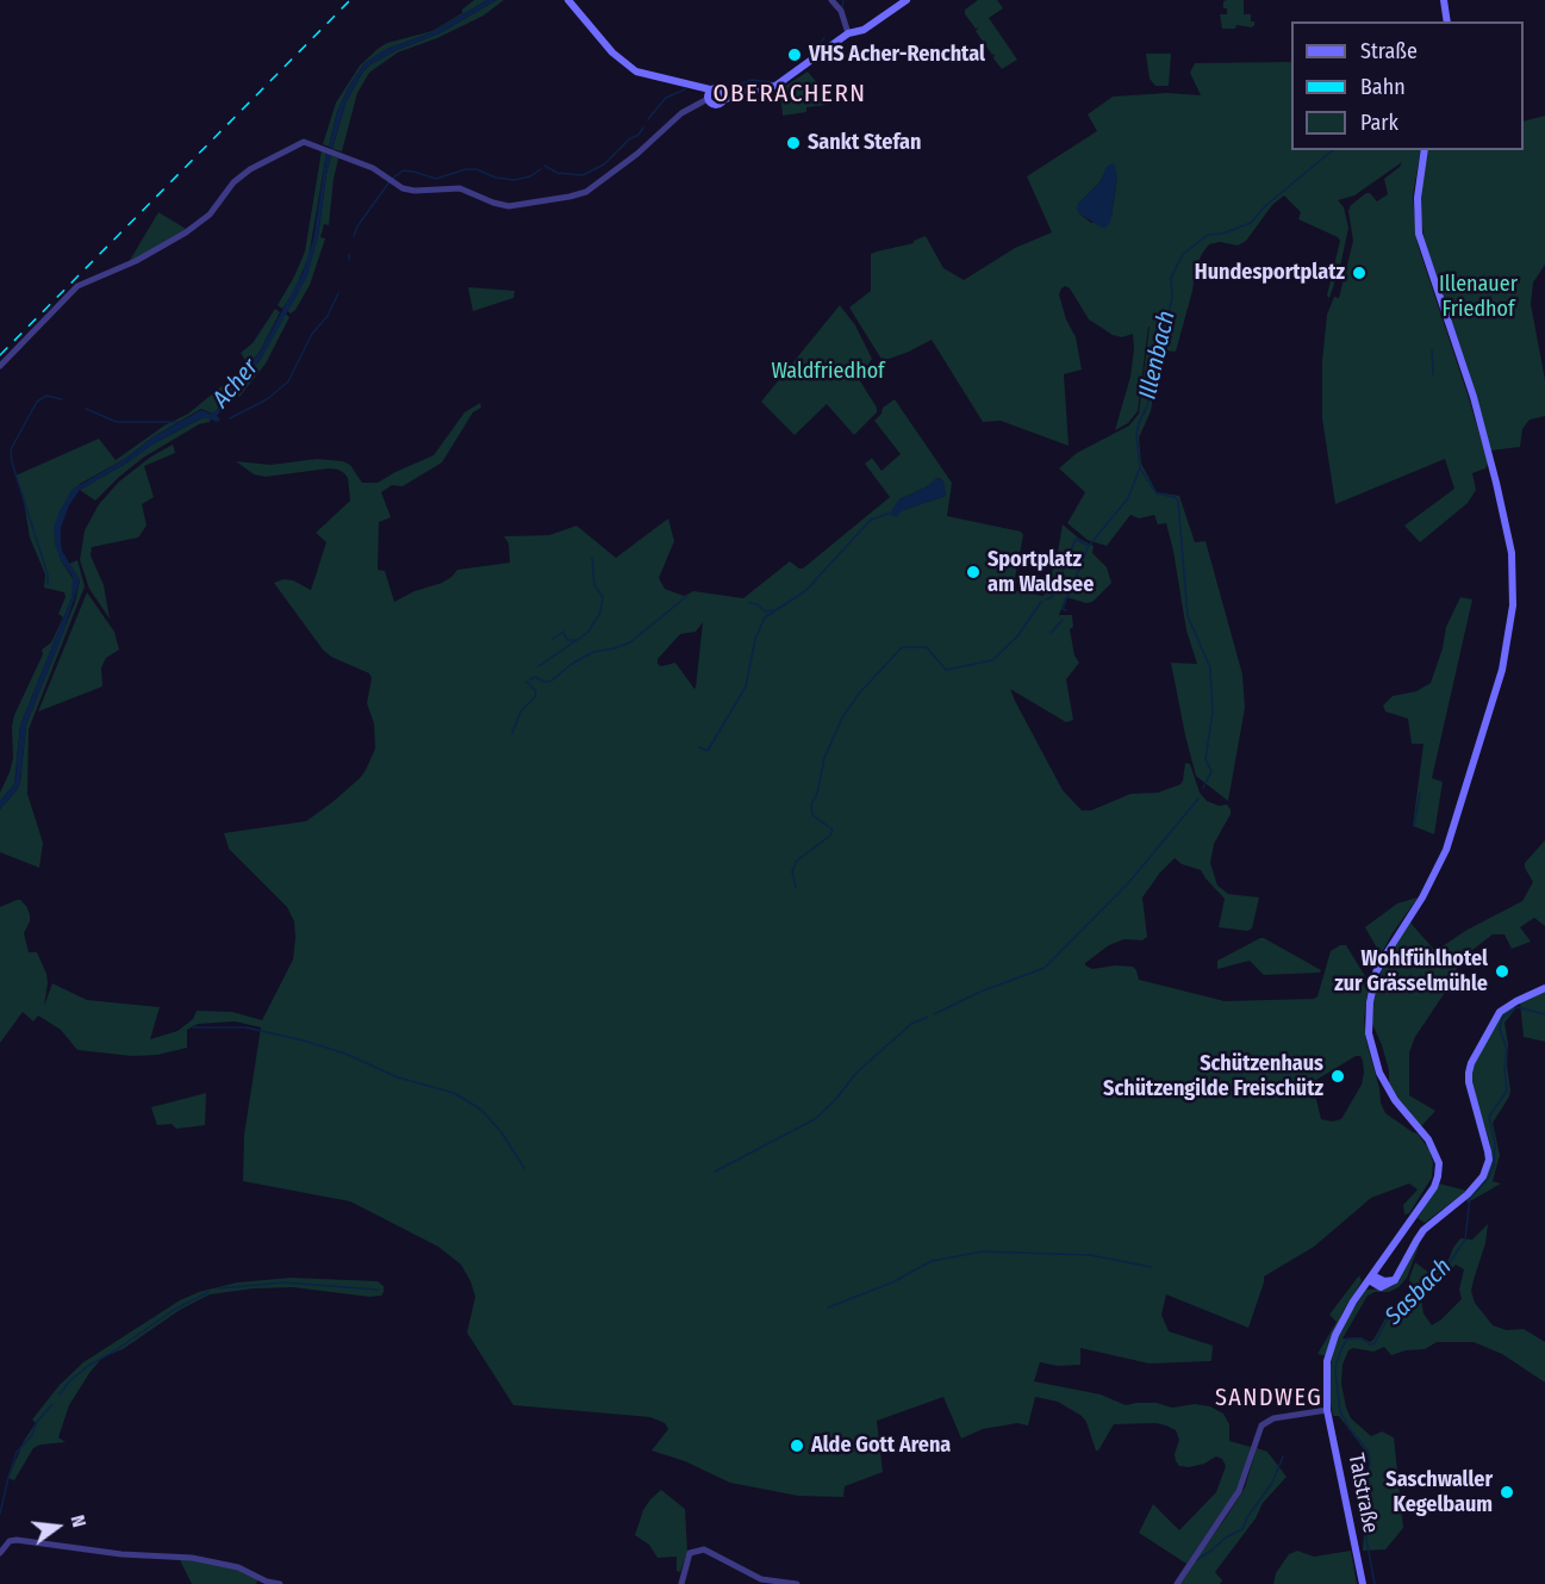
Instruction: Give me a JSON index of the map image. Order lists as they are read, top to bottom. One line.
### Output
{"streets":{"main road":["Talstraße"]},"districts":["OBERACHERN","SANDWEG"],"water":["Illenbach","Acher","Sasbach"],"parks":["Illenauer Friedhof","Waldfriedhof"],"places":["VHS Acher-Renchtal","Sankt Stefan","Hundesportplatz","Sportplatz am Waldsee","Wohlfühlhotel zur Grässelmühle","Schützenhaus Schützengilde Freischütz","Alde Gott Arena","Saschwaller Kegelbaum"],"legend":["Straße","Bahn","Park"],"north":"right"}
